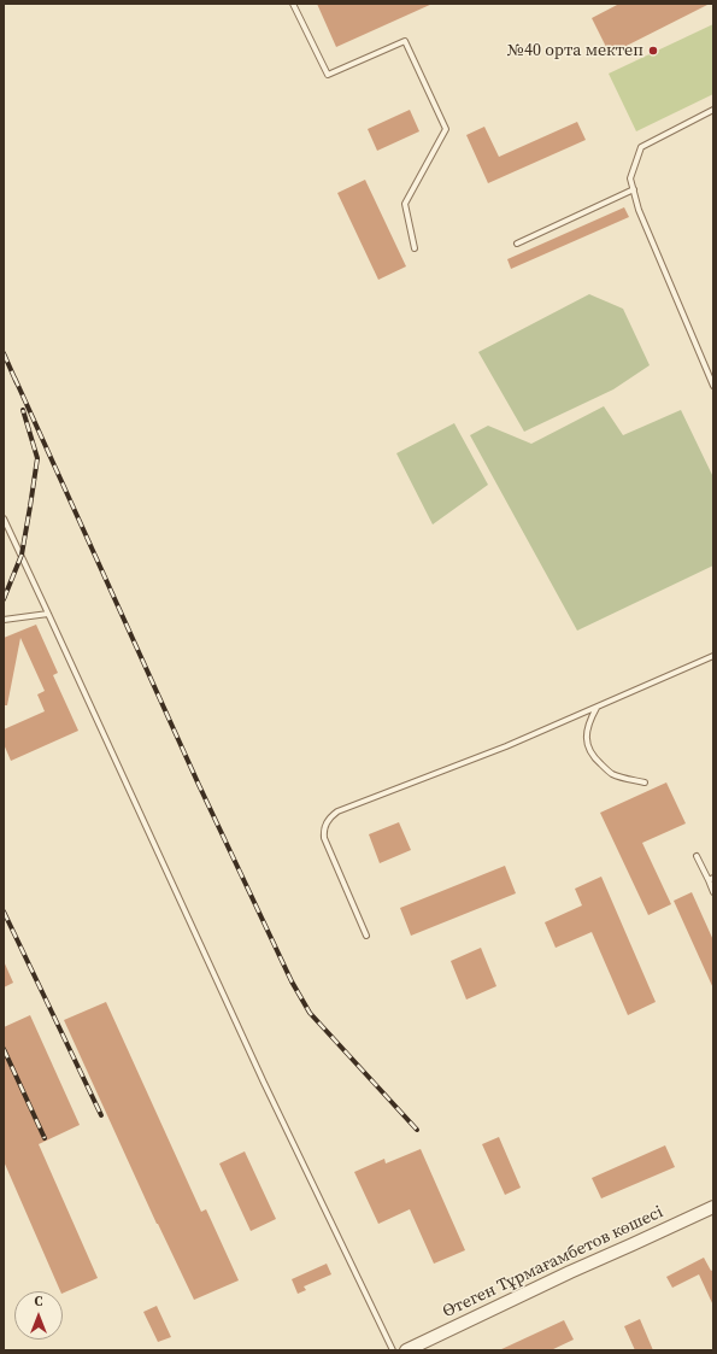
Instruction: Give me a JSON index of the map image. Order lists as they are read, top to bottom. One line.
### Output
{"streets":{"street":["Өтеген Тұрмағамбетов көшесі"]},"places":["№40 орта мектеп"],"north":"top"}
